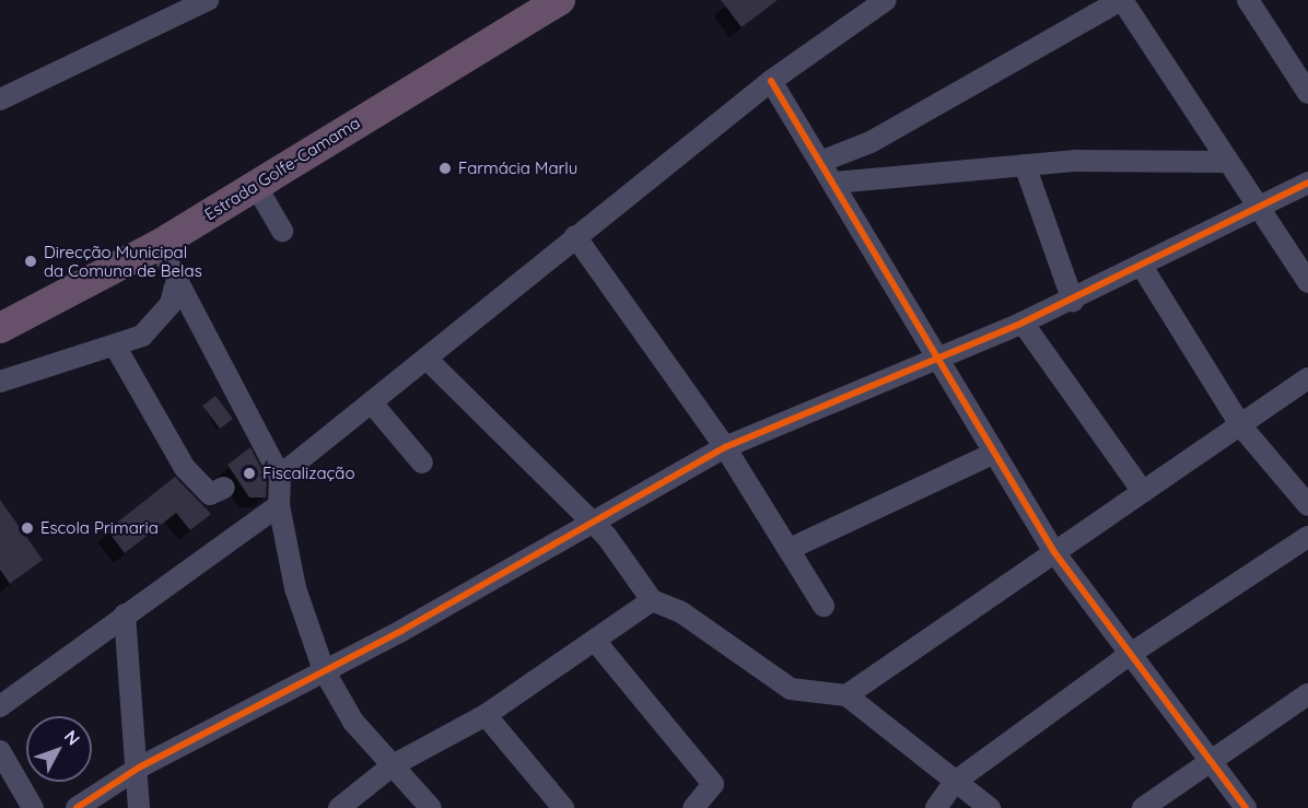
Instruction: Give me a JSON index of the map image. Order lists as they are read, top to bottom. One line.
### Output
{"streets":{"highway":["Estrada Golfe-Camama"]},"places":["Farmácia Marlu","Direcção Municipal da Comuna de Belas","Fiscalização","Escola Primaria"],"north":"top right"}
